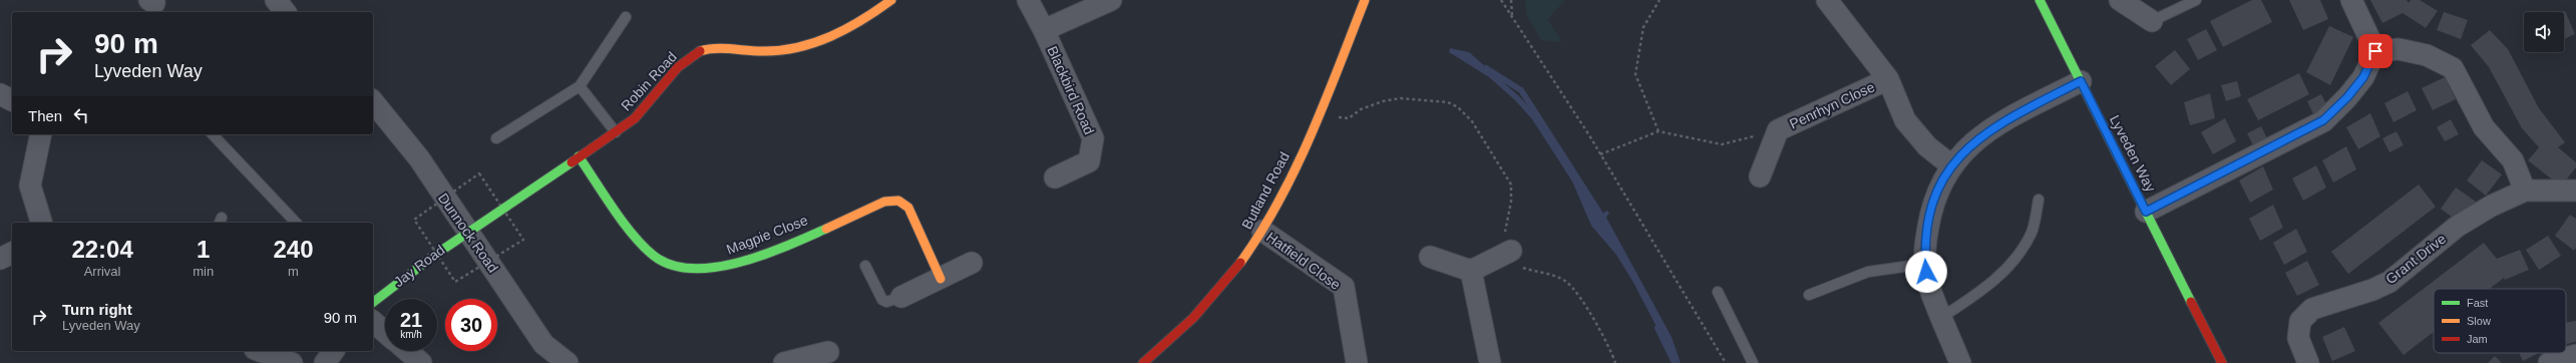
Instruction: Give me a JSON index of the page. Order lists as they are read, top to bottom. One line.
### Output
{"streets":{"street":["Robin Road","Blackbird Road","Penrhyn Close","Lyveden Way","Butland Road","Dunnock Road","Magpie Close","Grant Drive","Hatfield Close","Jay Road"]},"crossings":[["Robin Road","Dunnock Road"],["Robin Road","Magpie Close"],["Robin Road","Jay Road"],["Butland Road","Hatfield Close"],["Dunnock Road","Jay Road"]],"legend":["Fast","Slow","Jam"],"page":{"turn":["90 m","Lyveden Way"],"then":"Then","eta":["22:04","Arrival","1","min","240","m"],"list":[{"name":"Turn right","note":"Lyveden Way","value":"90 m"}],"speed":"21 km/h","limit":"30"}}
